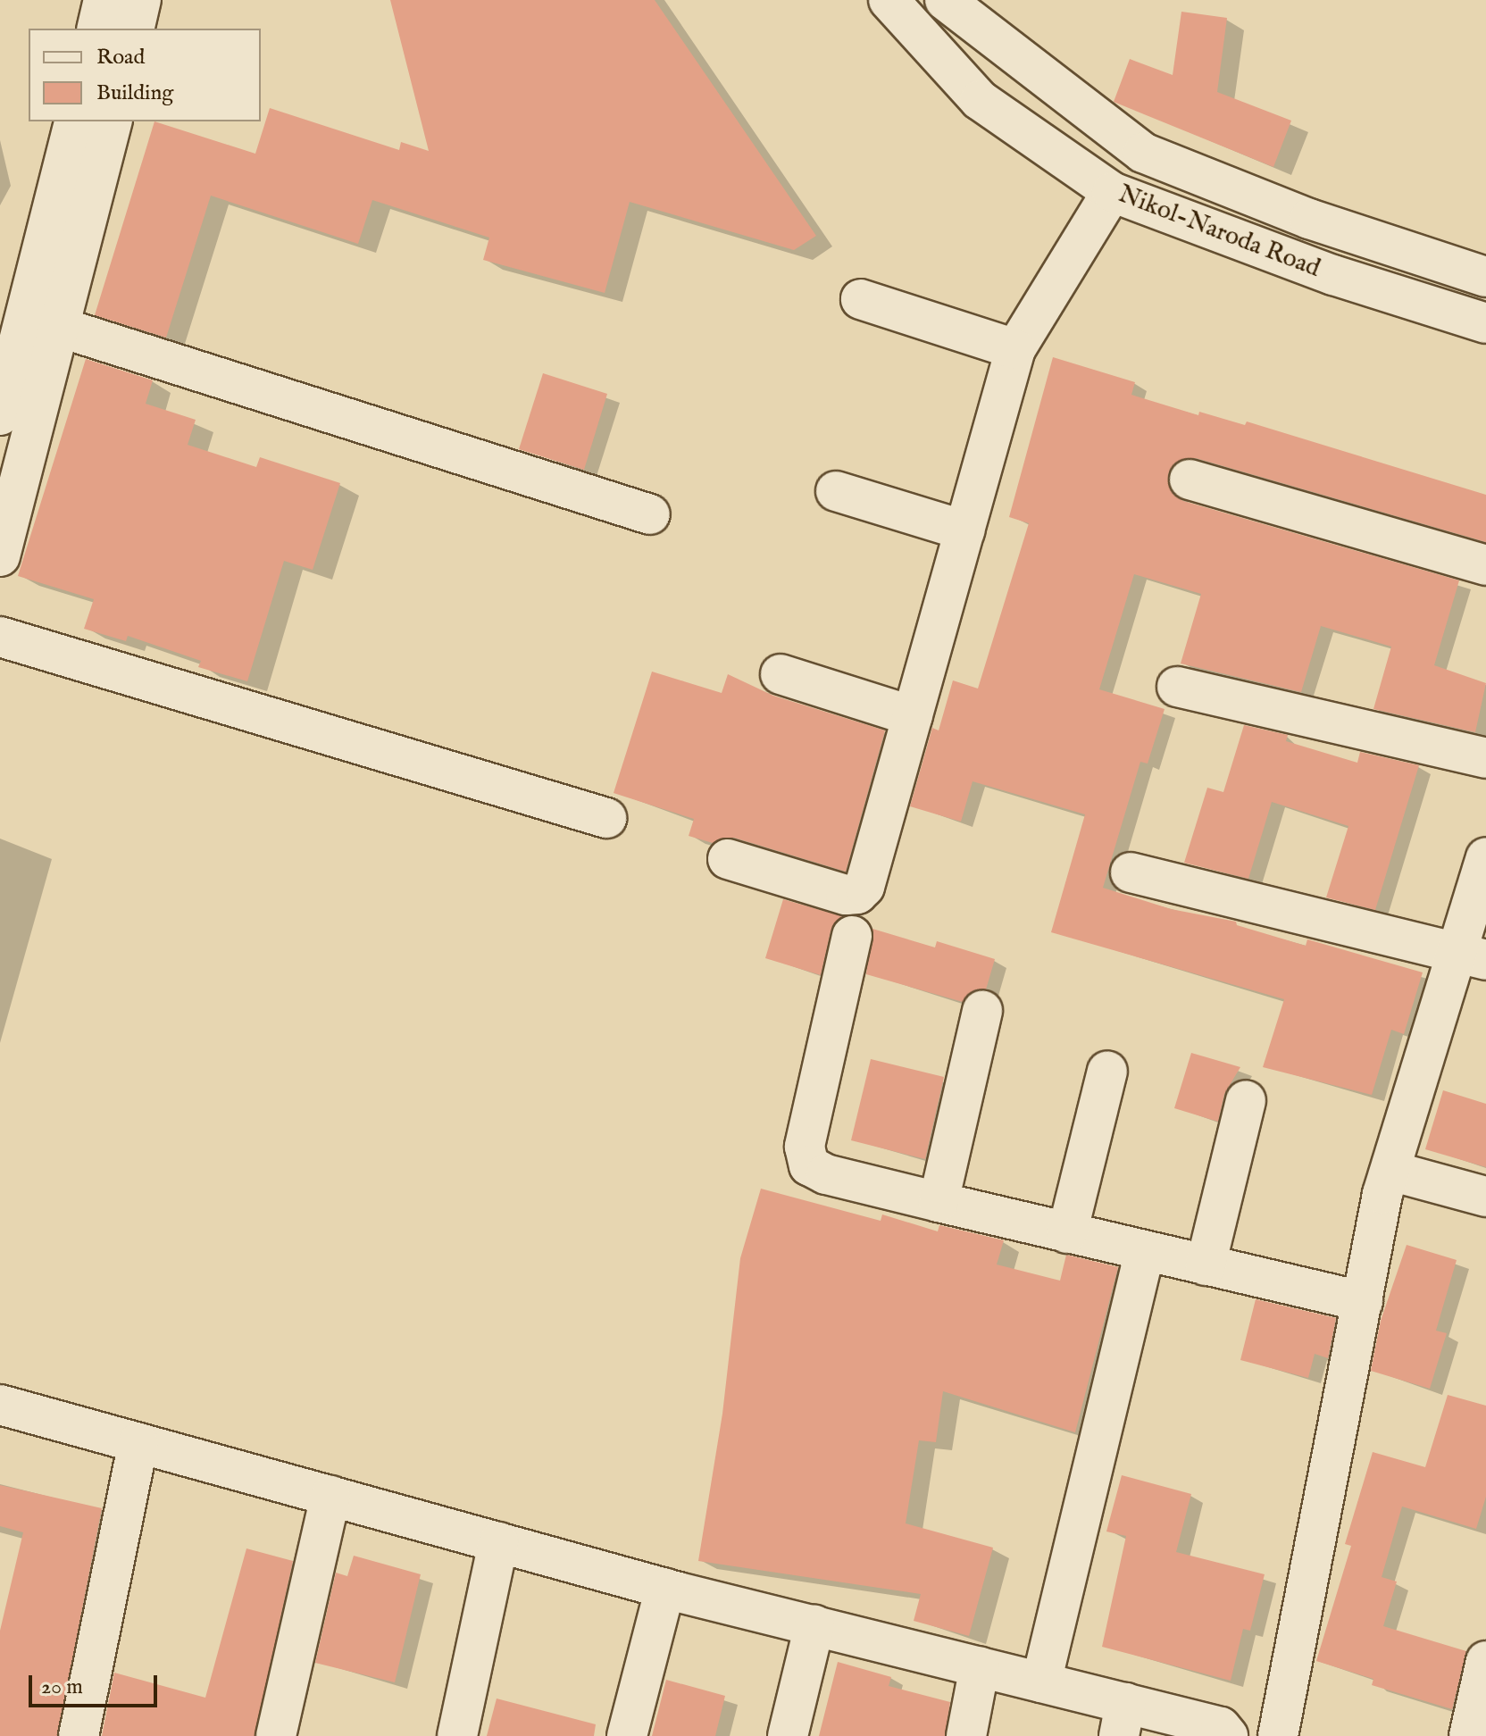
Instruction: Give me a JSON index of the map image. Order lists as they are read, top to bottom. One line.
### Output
{"streets":{"street":["Nikol-Naroda Road"]},"legend":["Road","Building"],"scale_bar":"20 m"}
